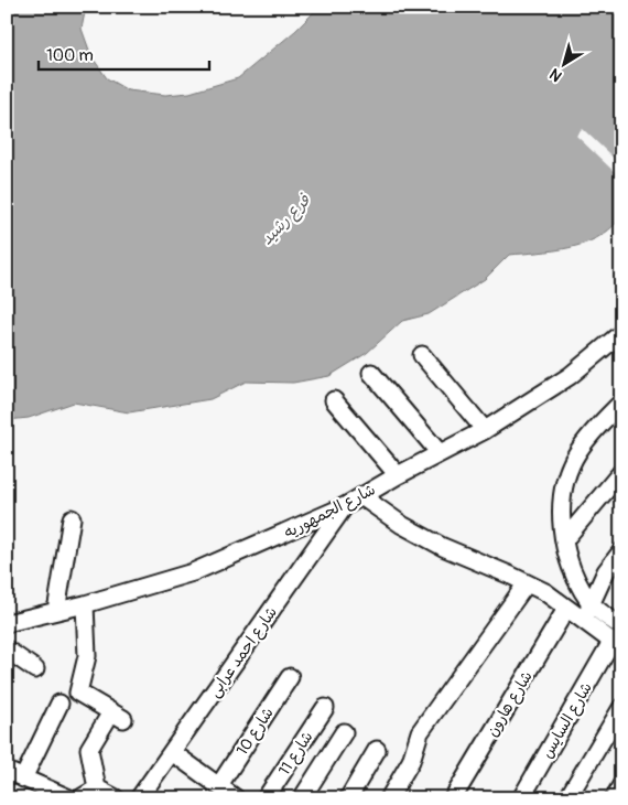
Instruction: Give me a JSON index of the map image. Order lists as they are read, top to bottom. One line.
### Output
{"streets":{"street":["شارع الجمهوريه","شارع احمد عرابى","شارع هارون","شارع السايس","شارع 10","شارع 11"]},"crossings":[["شارع الجمهوريه","شارع احمد عرابى"]],"water":["فرع رشيد"],"scale_bar":"100 m","north":"bottom left"}
